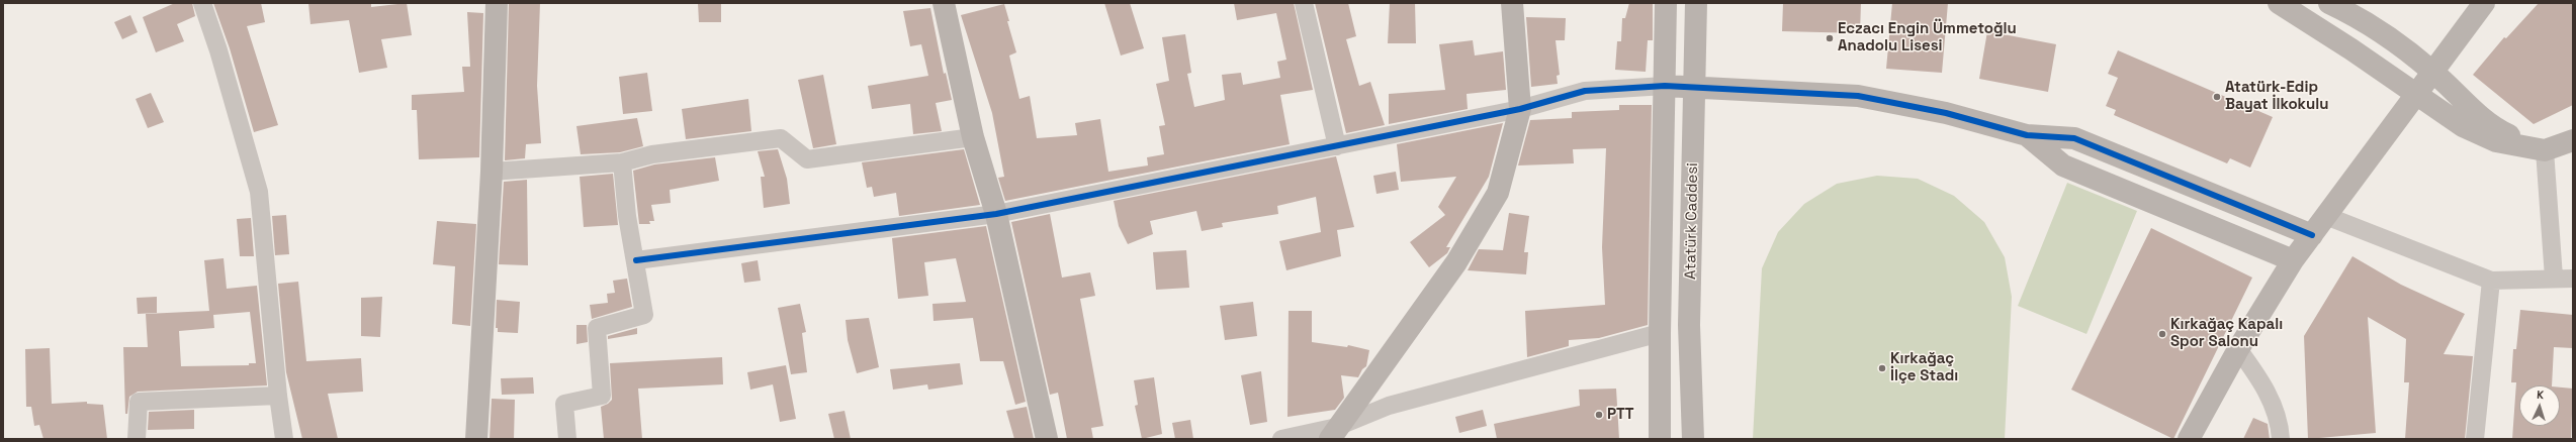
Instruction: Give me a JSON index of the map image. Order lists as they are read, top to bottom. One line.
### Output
{"streets":{"street":["Atatürk Caddesi"]},"places":["Eczacı Engin Ümmetoğlu Anadolu Lisesi","Atatürk-Edip Bayat İlkokulu","Kırkağaç Kapalı Spor Salonu","Kırkağaç İlçe Stadı","PTT"],"north":"top"}
